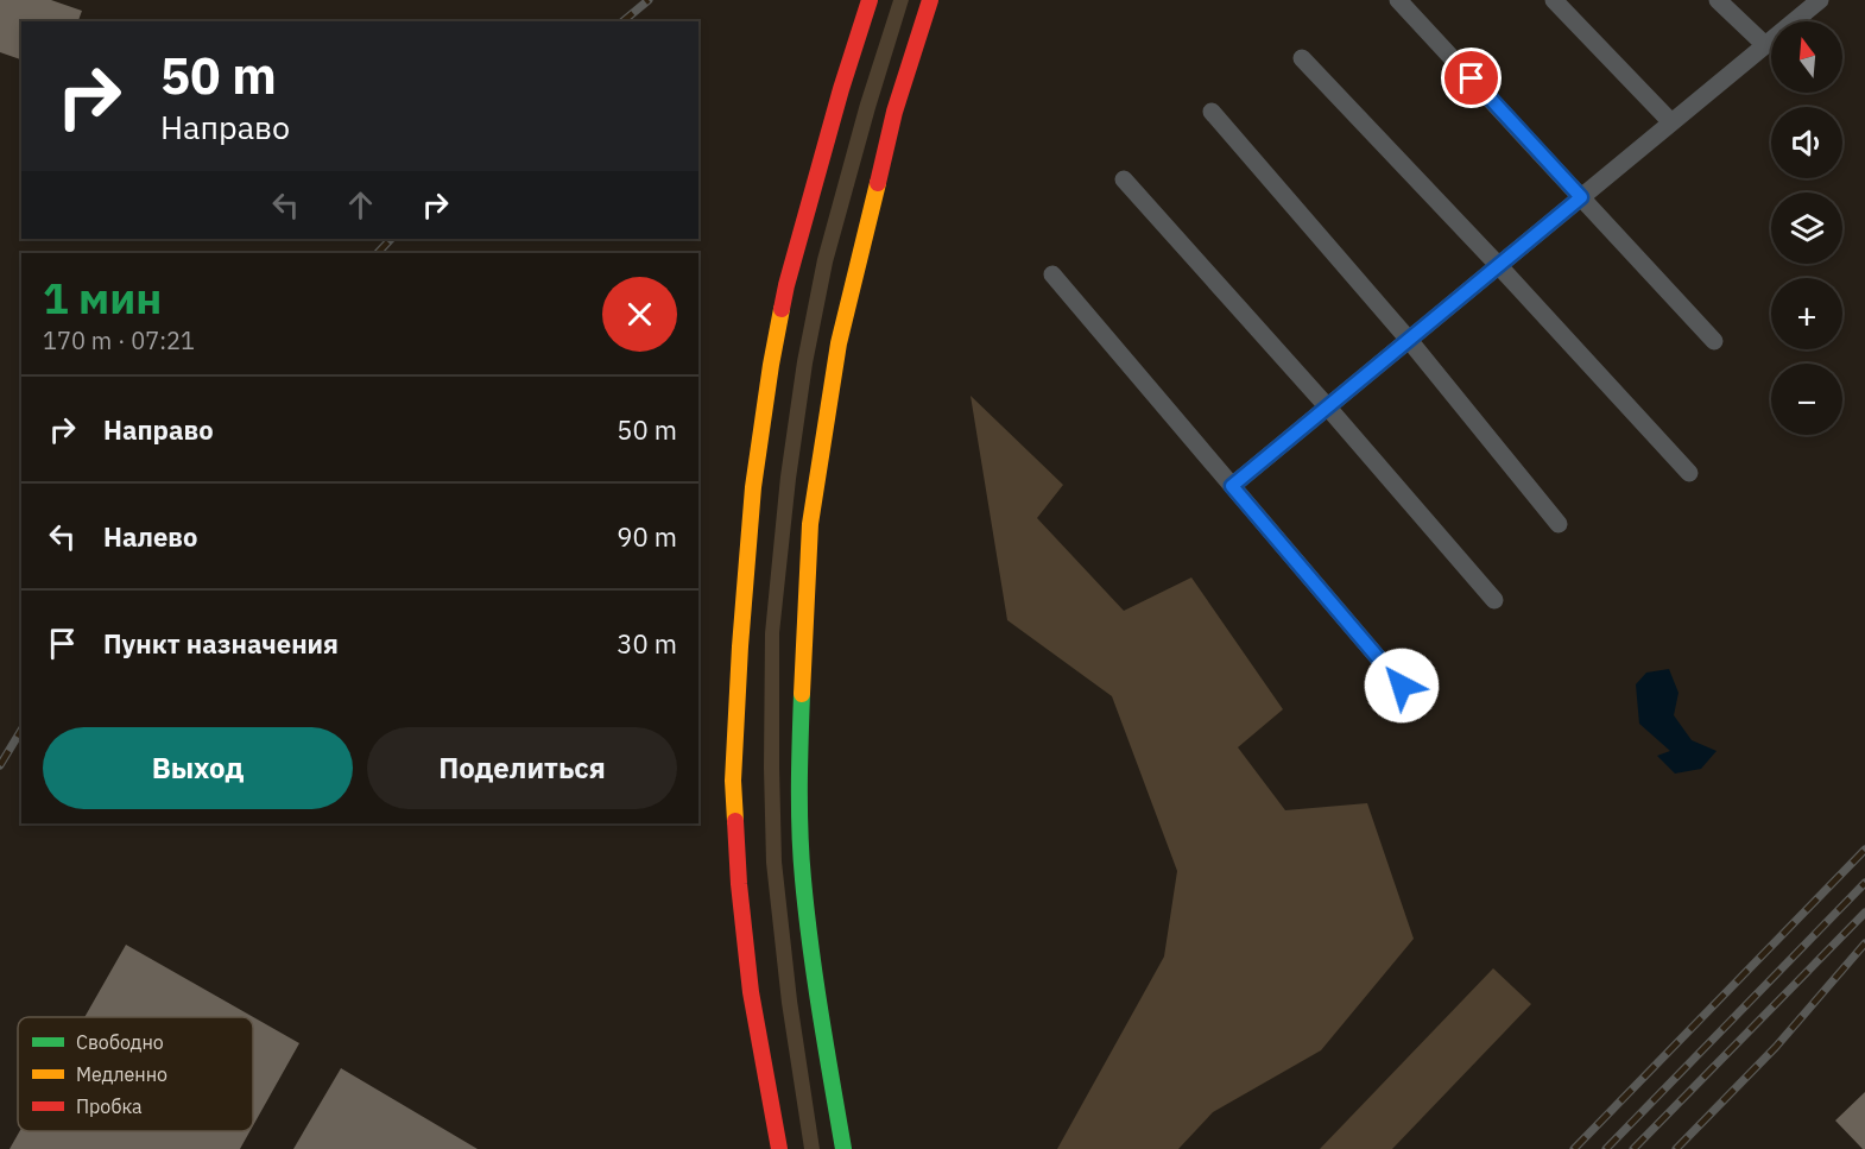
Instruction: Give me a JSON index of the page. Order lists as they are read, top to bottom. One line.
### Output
{"legend":["Свободно","Медленно","Пробка"],"north":"top","page":{"map_buttons":["+","−"],"turn":["50 m","Направо"],"heading":["1 мин","170 m · 07:21"],"list":[{"name":"Направо","value":"50 m"},{"name":"Налево","value":"90 m"},{"name":"Пункт назначения","value":"30 m"}],"buttons":["Выход","Поделиться"]}}
